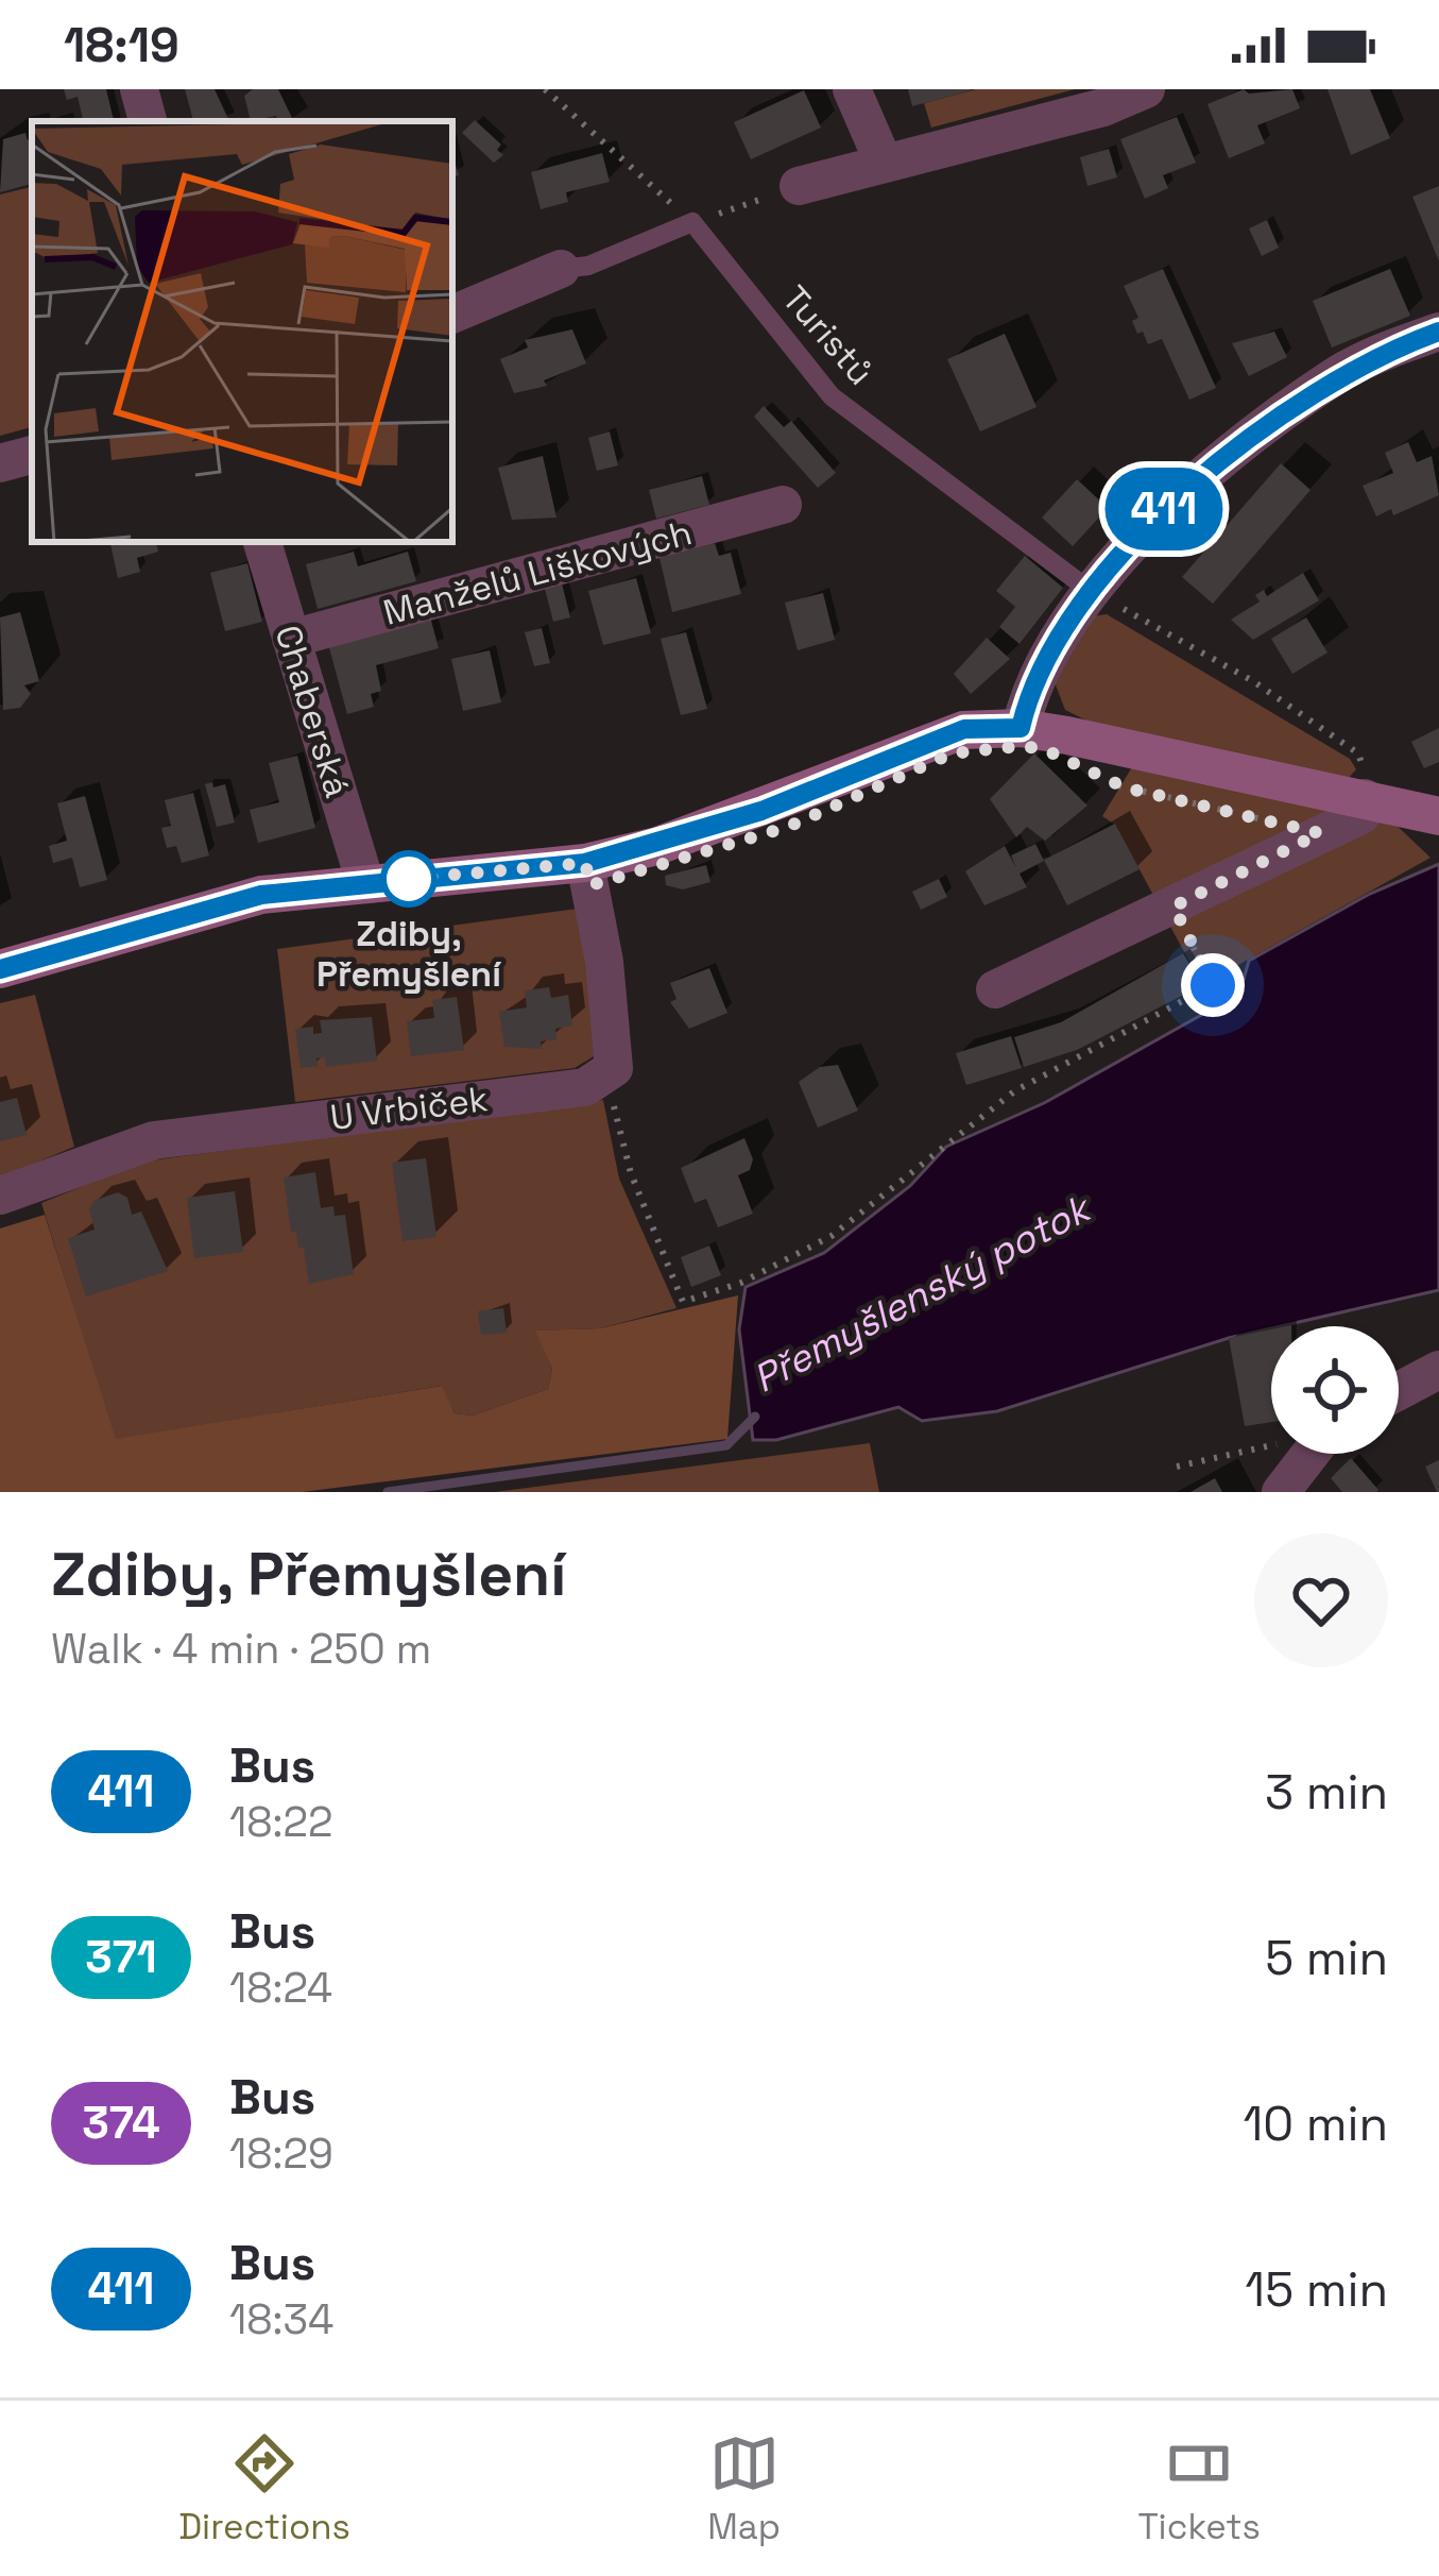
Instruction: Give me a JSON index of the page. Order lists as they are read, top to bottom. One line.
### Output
{"streets":{"street":["Manželů Liškových","Chaberská","U Vrbiček"],"lane":["Turistů"]},"crossings":[["Manželů Liškových","Chaberská"]],"water":["Přemyšlenský potok"],"places":["Zdiby, Přemyšlení"],"lines":["bus line 411"],"page":{"status":"18:19","on_map":"411","heading":["Zdiby, Přemyšlení","Walk · 4 min · 250 m"],"list":[{"mark":"411","name":"Bus","note":"18:22","value":"3 min"},{"mark":"371","name":"Bus","note":"18:24","value":"5 min"},{"mark":"374","name":"Bus","note":"18:29","value":"10 min"},{"mark":"411","name":"Bus","note":"18:34","value":"15 min"}],"tabs":["Directions","Map","Tickets"]}}
